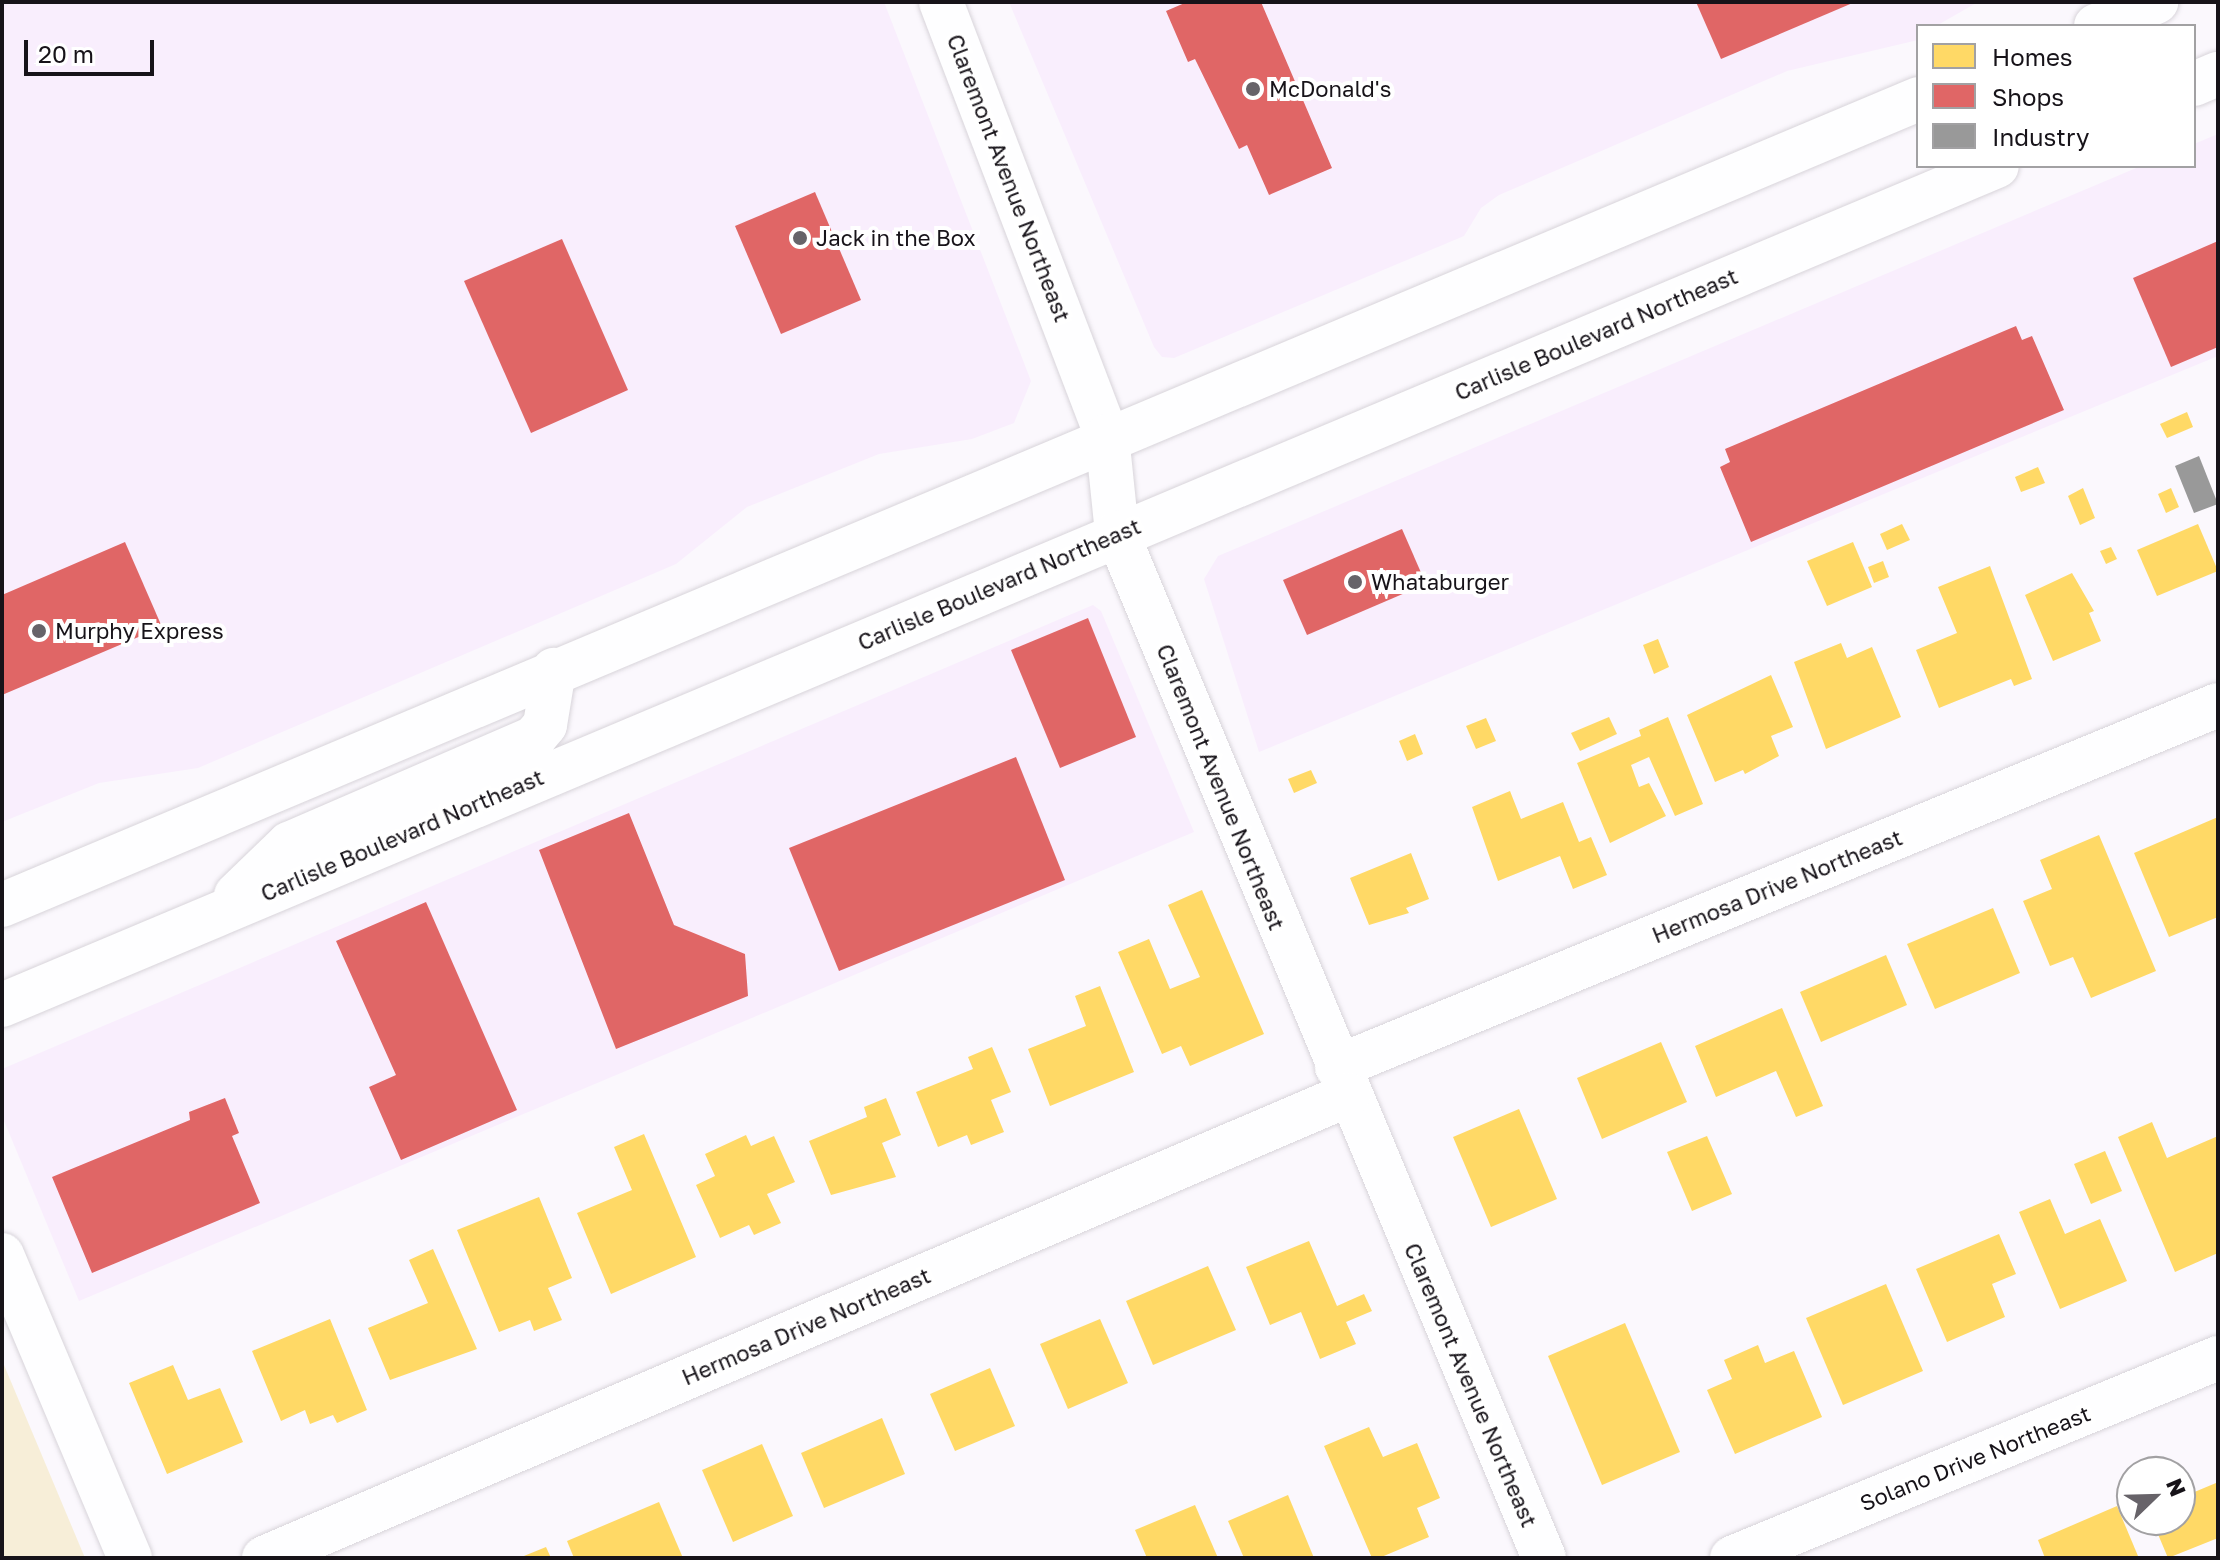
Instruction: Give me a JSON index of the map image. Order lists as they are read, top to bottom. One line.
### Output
{"streets":{"main road":["Claremont Avenue Northeast","Carlisle Boulevard Northeast","Hermosa Drive Northeast","Solano Drive Northeast"]},"crossings":[["Claremont Avenue Northeast","Carlisle Boulevard Northeast"],["Claremont Avenue Northeast","Hermosa Drive Northeast"]],"places":["McDonald's","Jack in the Box","Whataburger","Murphy Express"],"legend":["Homes","Shops","Industry"],"scale_bar":"20 m","north":"top right"}
